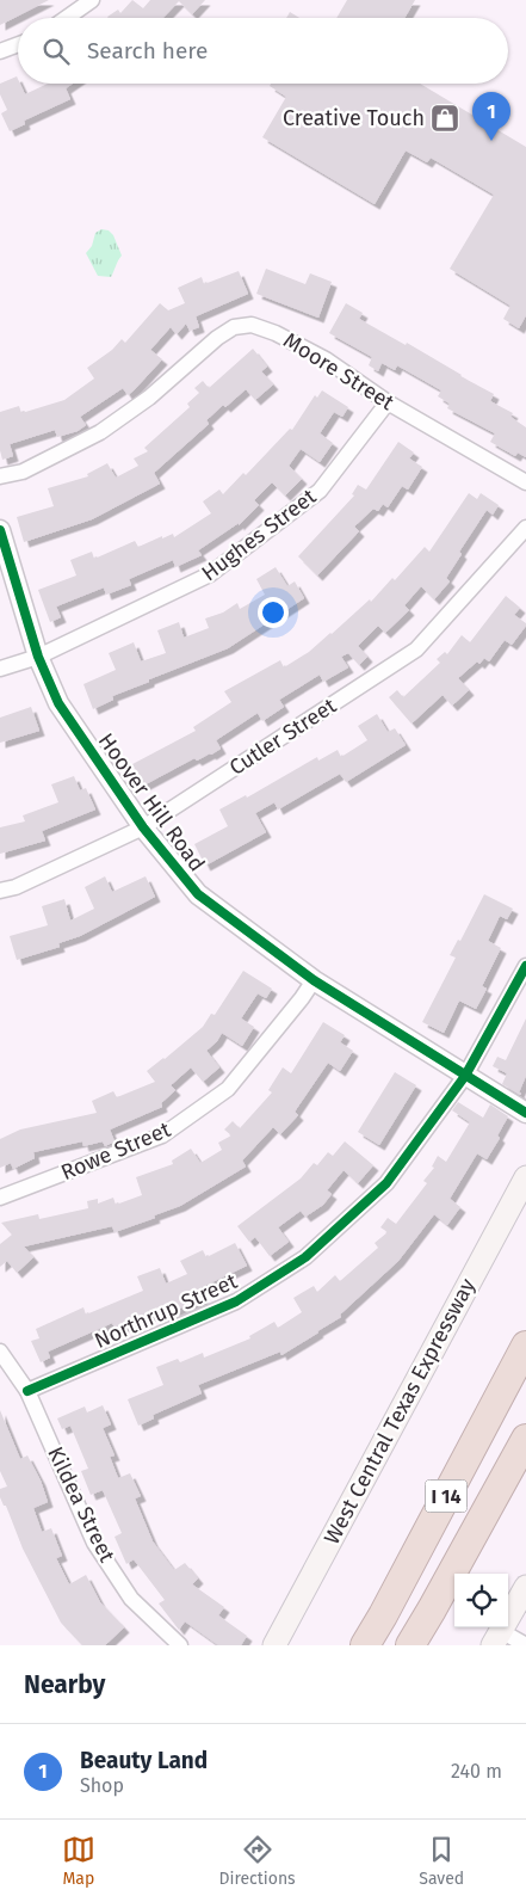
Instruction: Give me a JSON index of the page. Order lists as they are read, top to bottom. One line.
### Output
{"streets":{"highway":["I 14"],"main road":["West Central Texas Expressway"],"street":["Moore Street","Hughes Street","Cutler Street","Hoover Hill Road","Rowe Street","Northrup Street","Kildea Street"]},"crossings":[["Moore Street","Hughes Street"],["Hughes Street","Hoover Hill Road"],["Cutler Street","Hoover Hill Road"],["Hoover Hill Road","Rowe Street"],["Hoover Hill Road","Northrup Street"],["Northrup Street","Kildea Street"]],"places":{"shop":["Creative Touch"]},"page":{"search":"Search here","pins":"1","heading":"Nearby","list":[{"mark":"1","name":"Beauty Land","note":"Shop","value":"240 m"}],"nav":["Map","Directions","Saved"]}}
